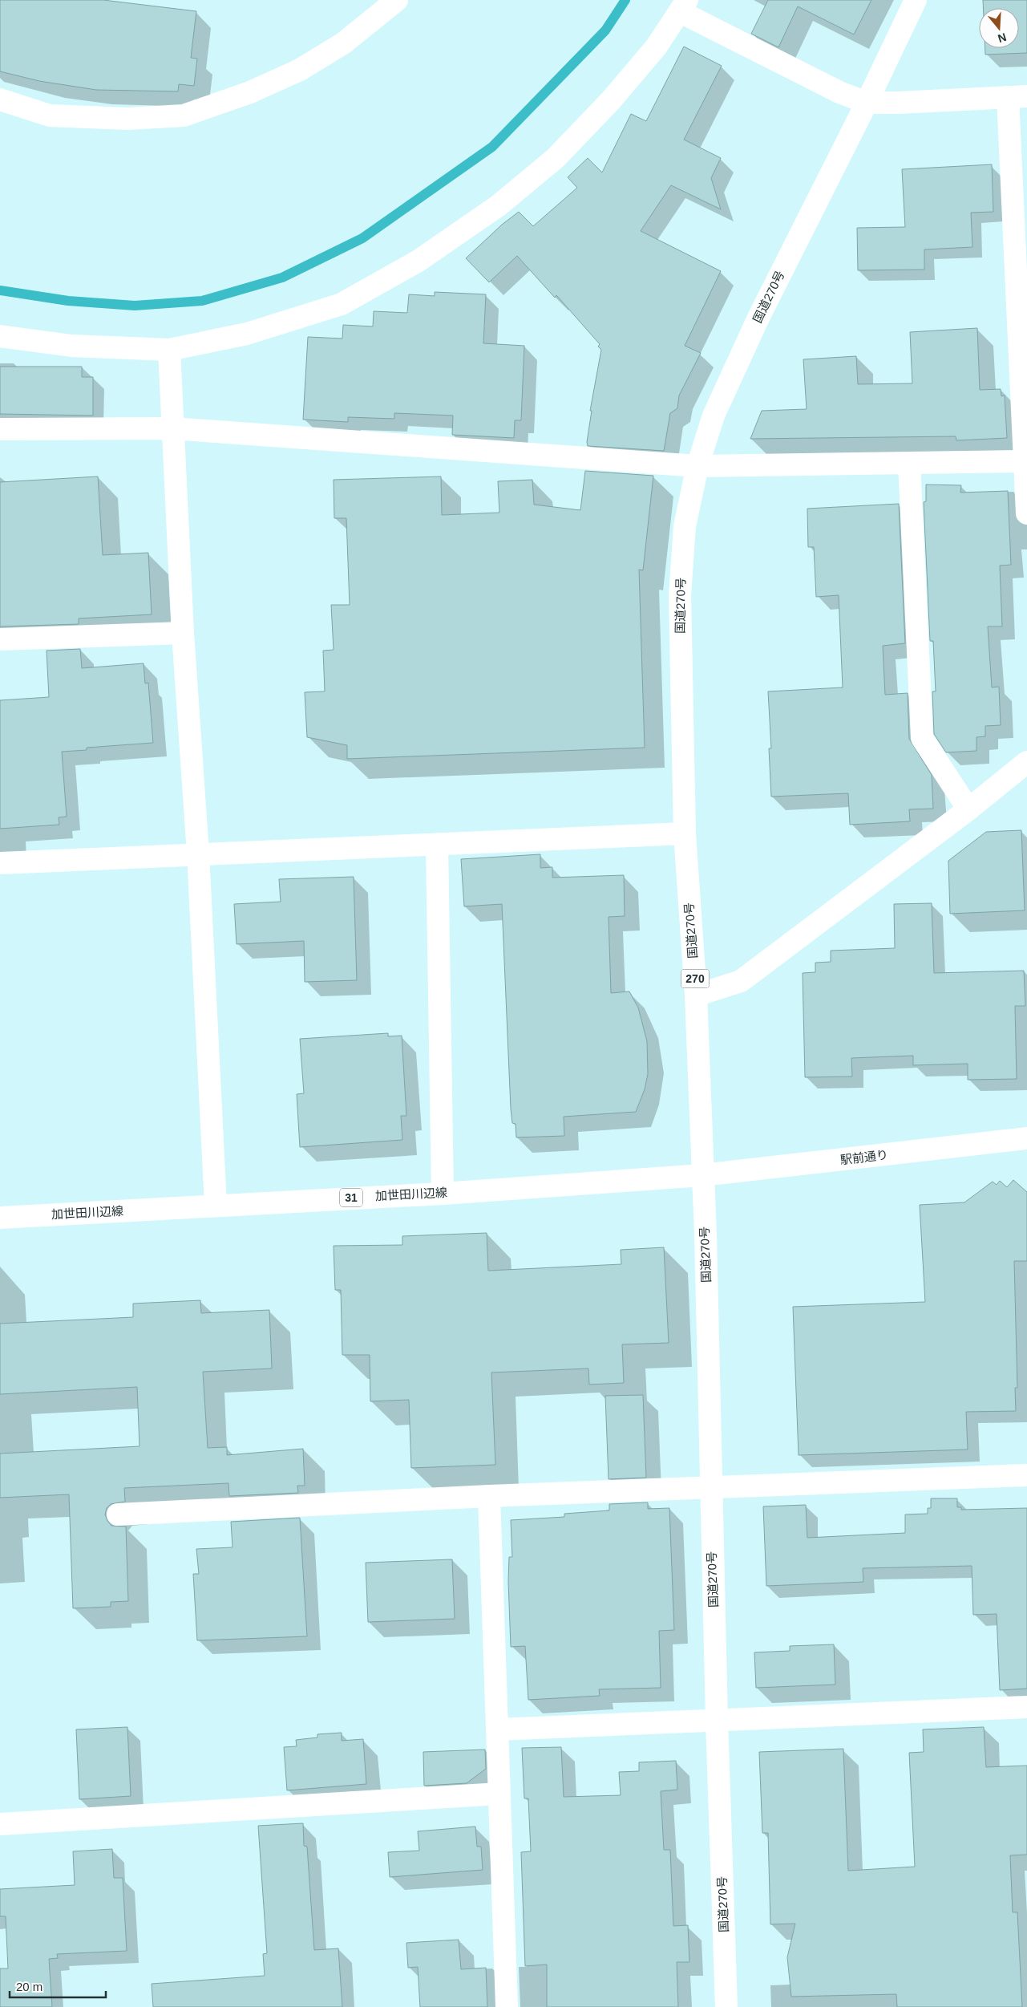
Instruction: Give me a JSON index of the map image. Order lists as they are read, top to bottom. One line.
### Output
{"streets":{"main road":["国道270号","270","駅前通り","加世田川辺線","31"]},"crossings":[["国道270号","駅前通り"],["国道270号","加世田川辺線"],["駅前通り","加世田川辺線"]],"scale_bar":"20 m","north":"bottom"}
